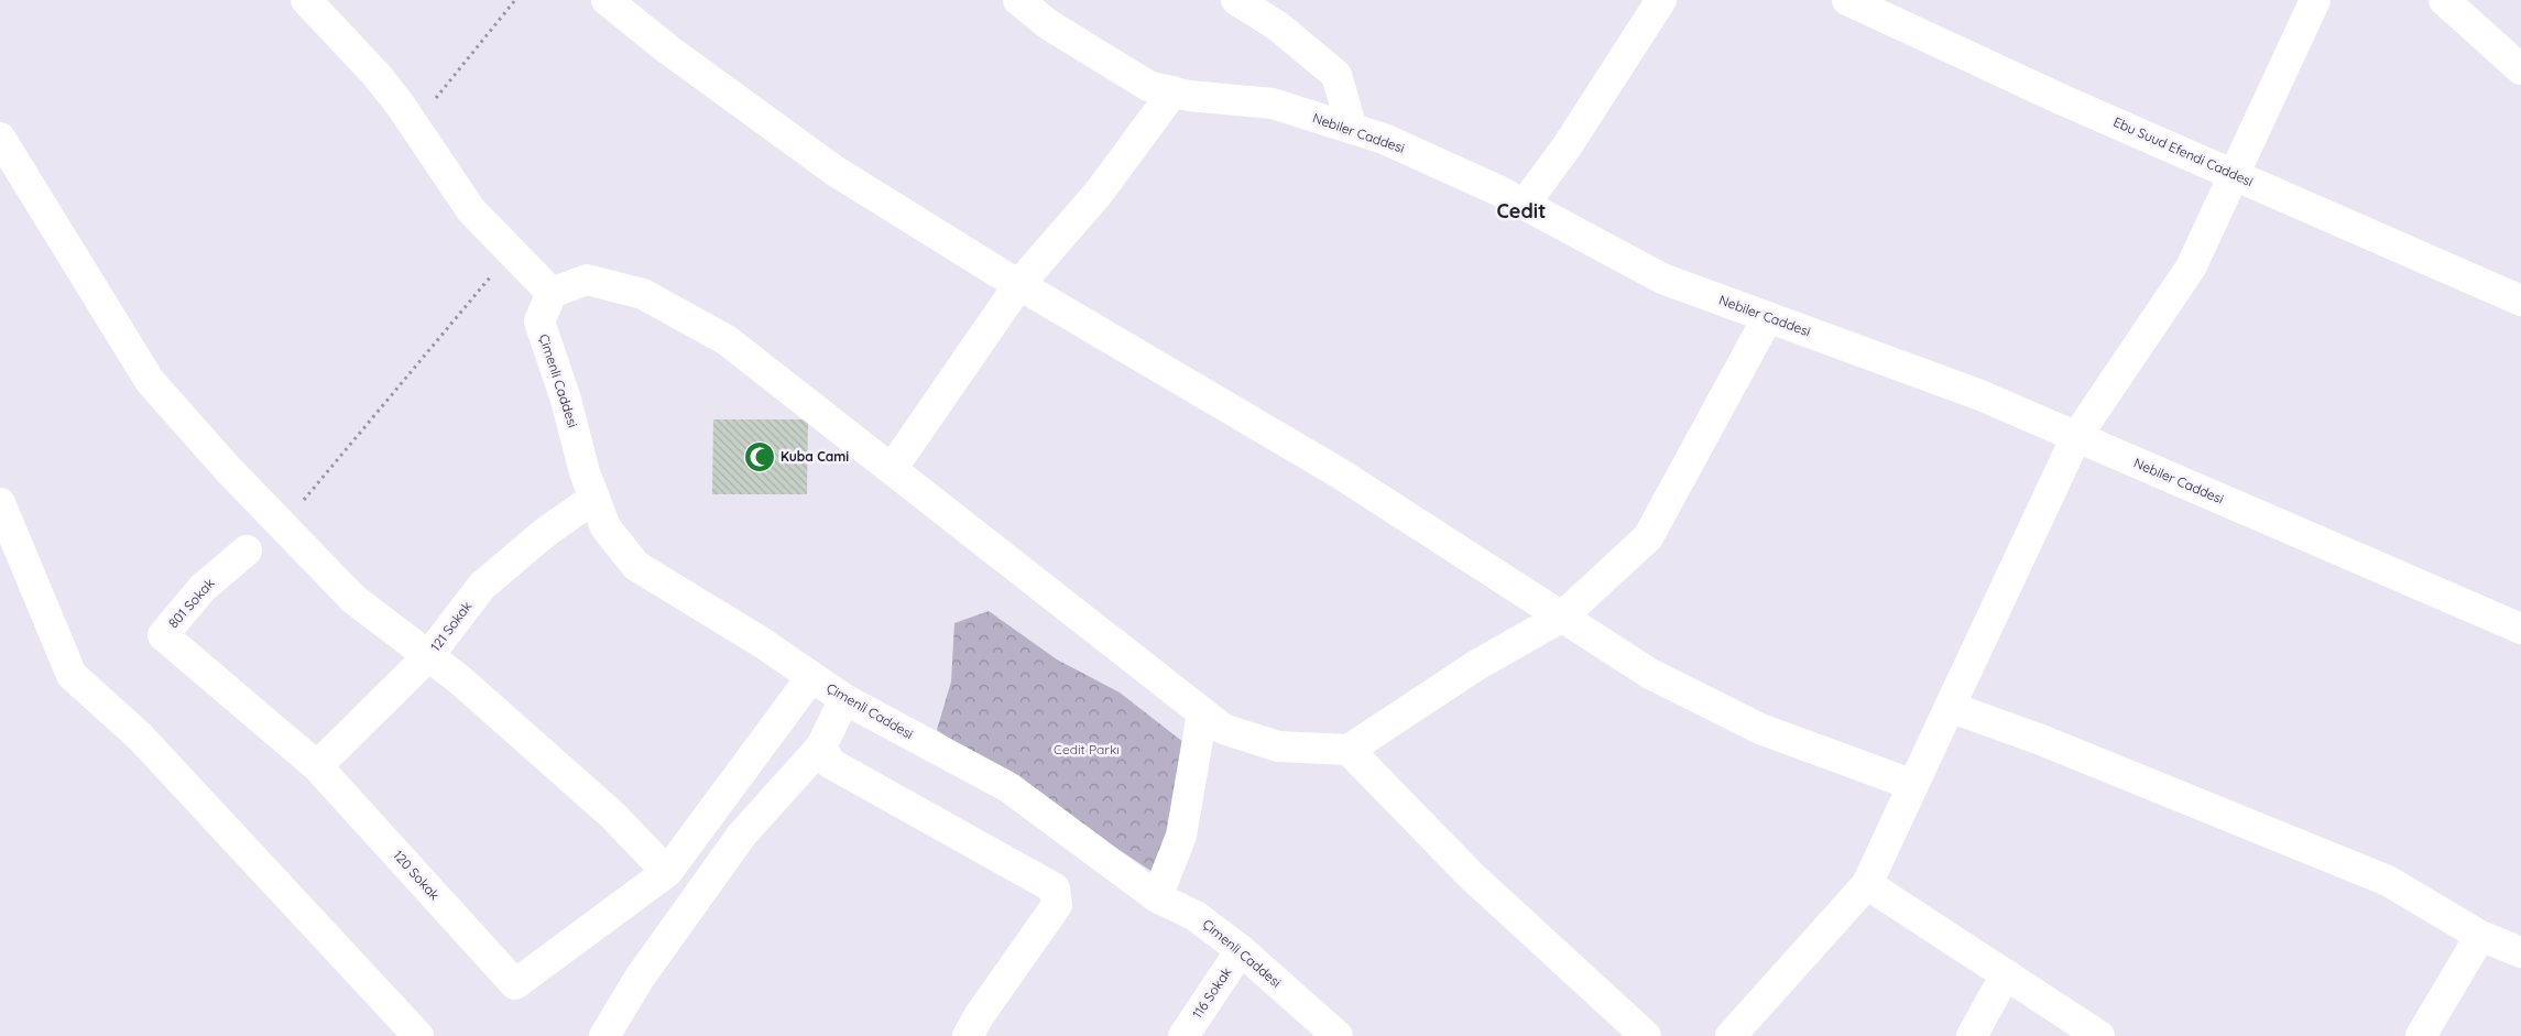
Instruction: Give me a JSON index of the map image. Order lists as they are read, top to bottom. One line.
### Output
{"streets":{"street":["Nebiler Caddesi","Ebu Suud Efendi Caddesi","Çimenli Caddesi","801 Sokak","121 Sokak","120 Sokak","116 Sokak"]},"crossings":[["Çimenli Caddesi","121 Sokak"],["Çimenli Caddesi","116 Sokak"],["801 Sokak","120 Sokak"],["121 Sokak","120 Sokak"]],"districts":["Cedit"],"parks":["Cedit Parkı"],"places":{"mosque":["Kuba Cami"]}}
